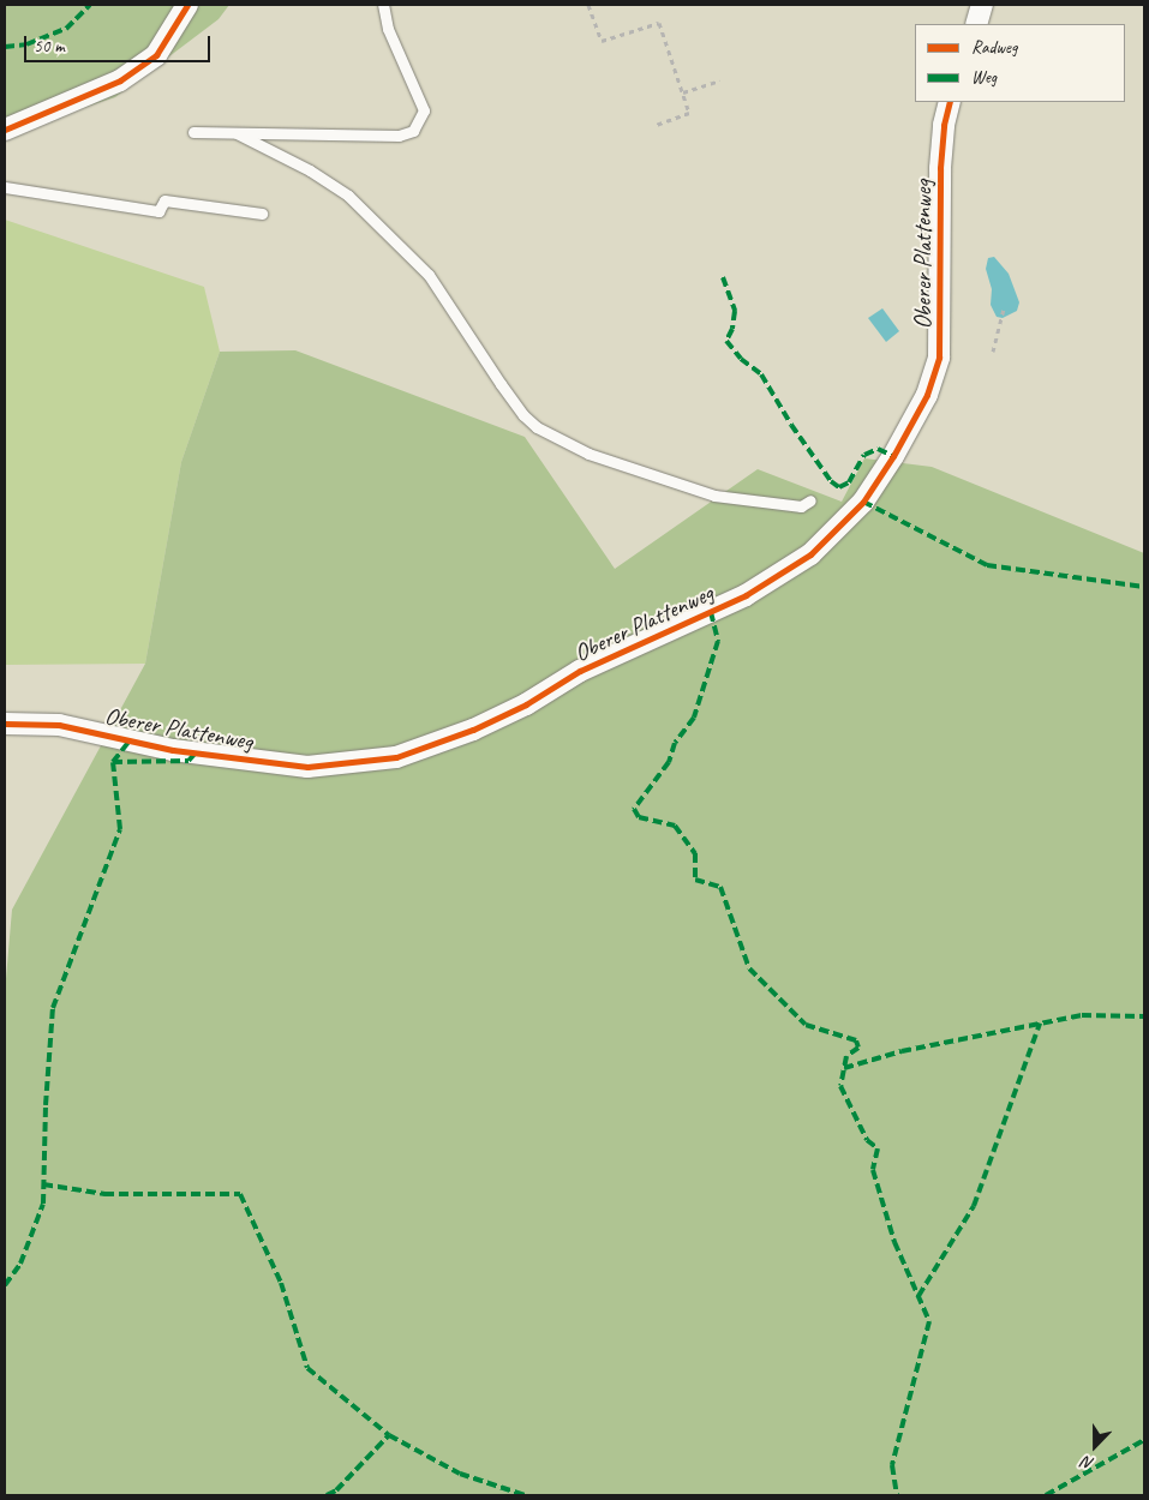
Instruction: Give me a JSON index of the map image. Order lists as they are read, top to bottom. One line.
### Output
{"streets":{"street":["Oberer Plattenweg"]},"legend":["Radweg","Weg"],"scale_bar":"50 m","north":"bottom"}
